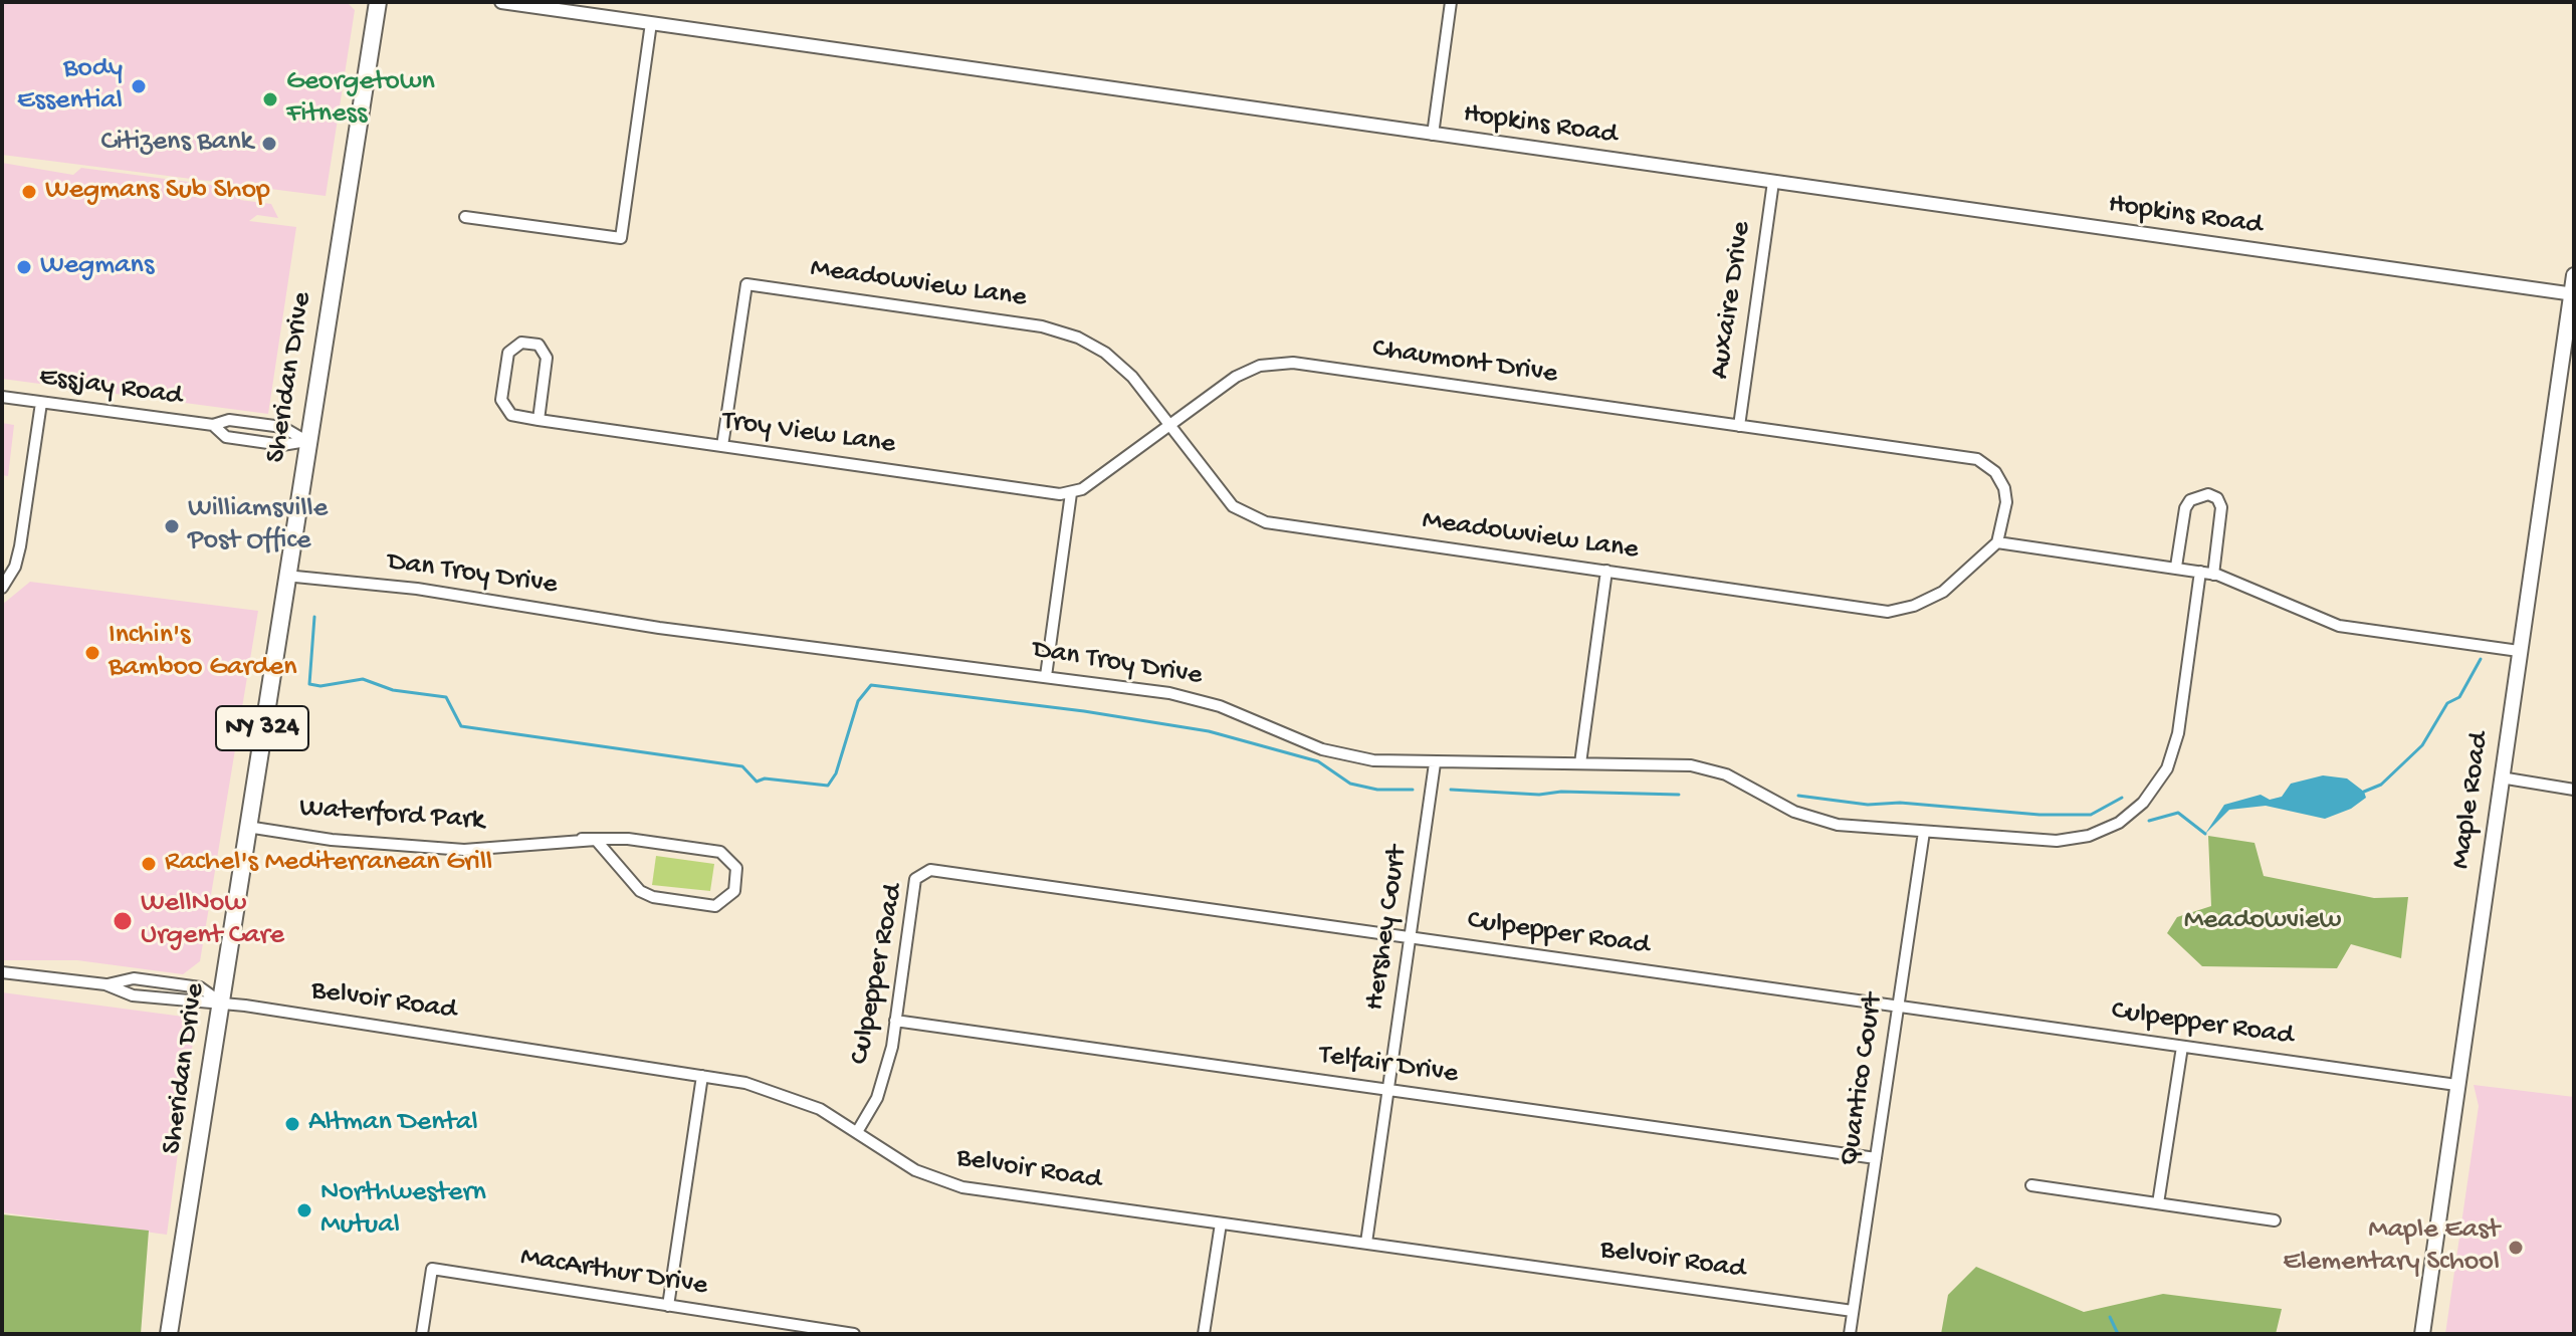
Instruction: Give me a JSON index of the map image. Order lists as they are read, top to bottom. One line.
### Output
{"streets":{"main road":["Sheridan Drive","NY 324","Maple Road"],"street":["Hopkins Road","Meadowview Lane","Auxaire Drive","Chaumont Drive","Essjay Road","Troy View Lane","Dan Troy Drive","Waterford Park","Hershey Court","Culpepper Road","Belvoir Road","Telfair Drive","Quantico Court","MacArthur Drive"]},"crossings":[["Hopkins Road","Auxaire Drive"],["Hopkins Road","Maple Road"],["Meadowview Lane","Chaumont Drive"],["Meadowview Lane","Troy View Lane"],["Auxaire Drive","Chaumont Drive"],["Chaumont Drive","Troy View Lane"],["Sheridan Drive","Essjay Road"],["Sheridan Drive","Dan Troy Drive"],["Sheridan Drive","Waterford Park"],["Sheridan Drive","Belvoir Road"],["Dan Troy Drive","Hershey Court"],["Dan Troy Drive","Quantico Court"],["Maple Road","Culpepper Road"],["Hershey Court","Culpepper Road"],["Hershey Court","Belvoir Road"],["Hershey Court","Telfair Drive"],["Culpepper Road","Belvoir Road"],["Culpepper Road","Telfair Drive"],["Culpepper Road","Quantico Court"],["Belvoir Road","Quantico Court"],["Telfair Drive","Quantico Court"]],"parks":["Meadowview"],"places":["Body Essential","Georgetown Fitness","Citizens Bank","Wegmans Sub Shop","Wegmans","Williamsville Post Office","Inchin's Bamboo Garden","Rachel's Mediterranean Grill","WellNow Urgent Care","Altman Dental","Northwestern Mutual","Maple East Elementary School"]}
